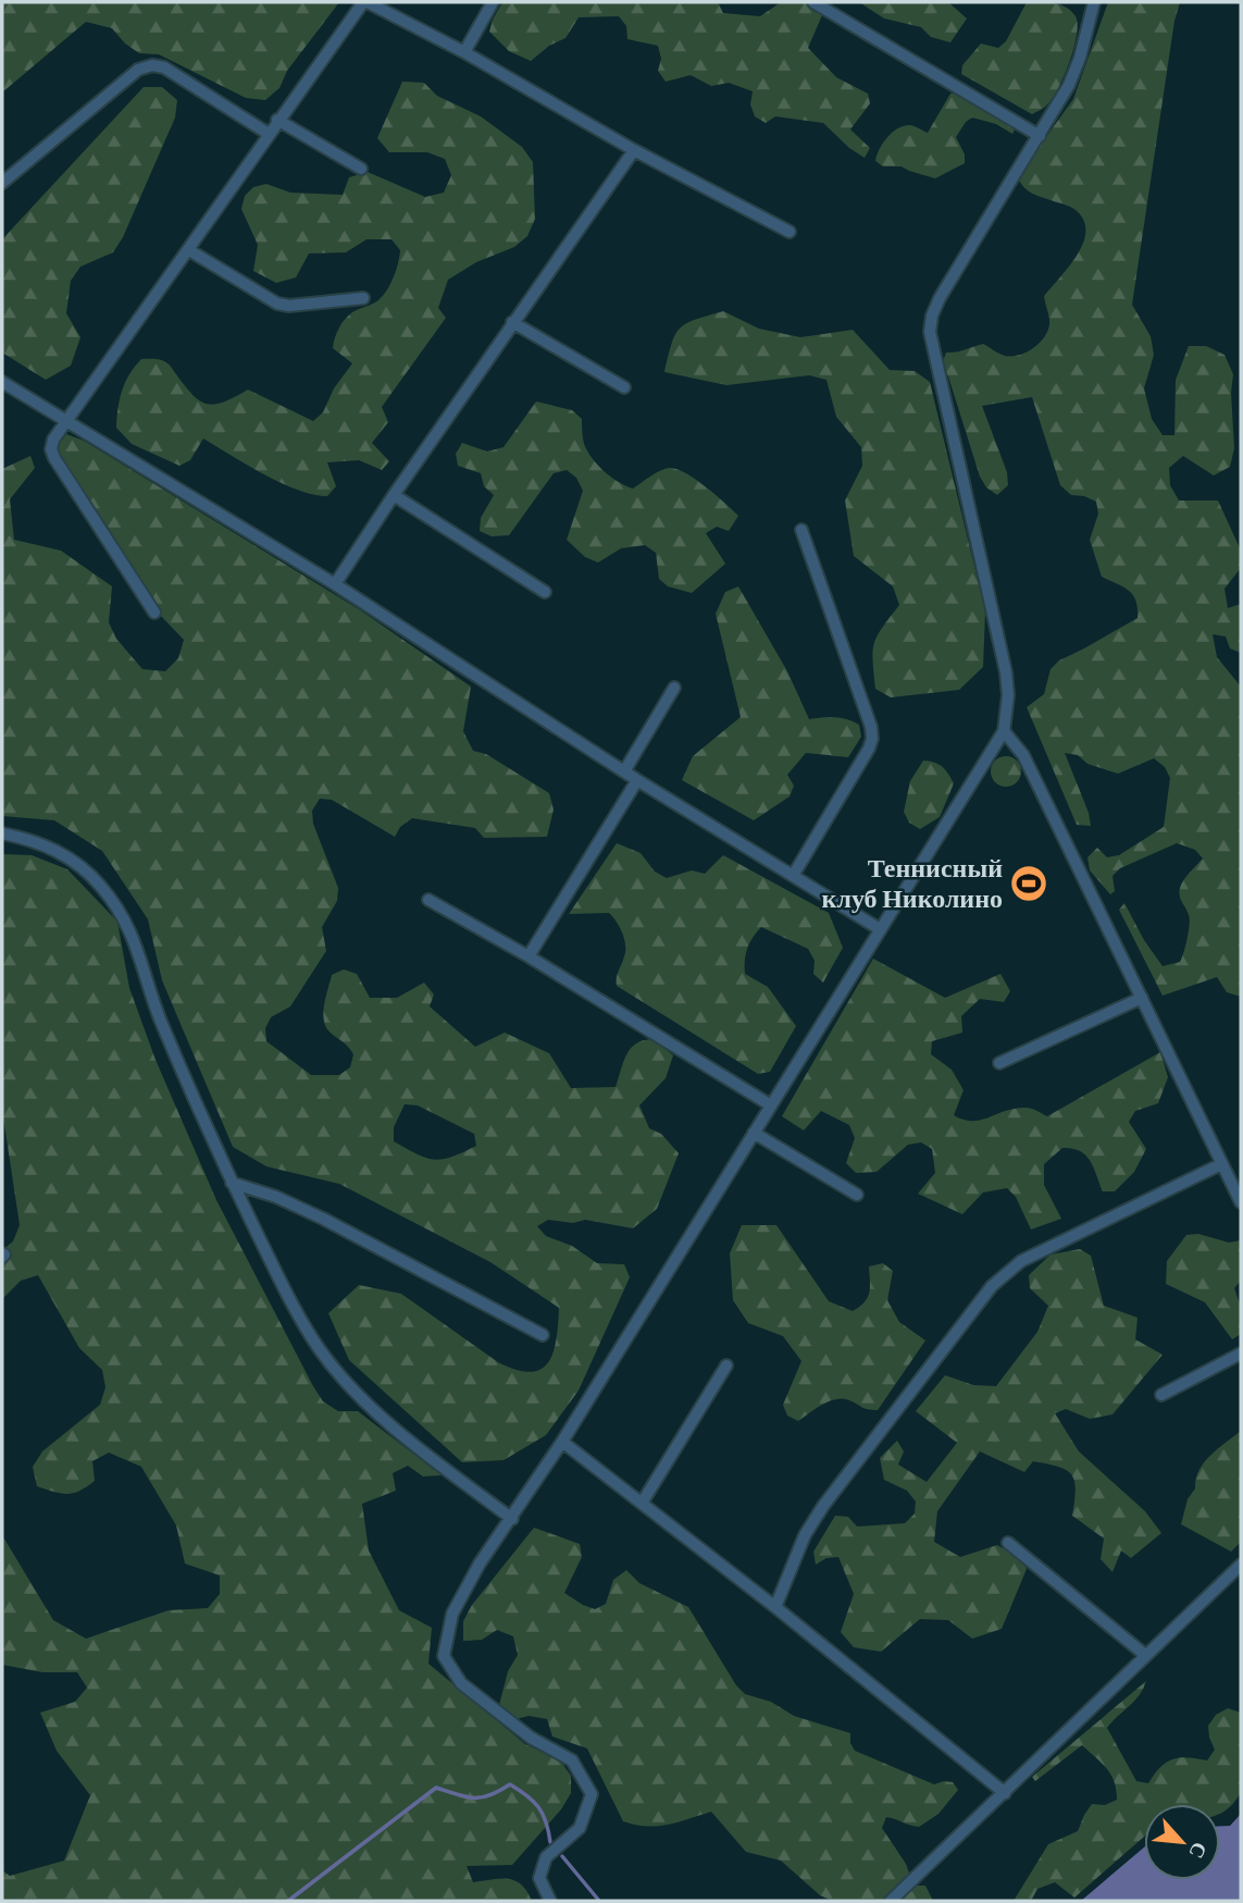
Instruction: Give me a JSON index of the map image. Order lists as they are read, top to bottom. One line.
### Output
{"places":{"sports":["Теннисный клуб Николино"]},"north":"bottom right"}
